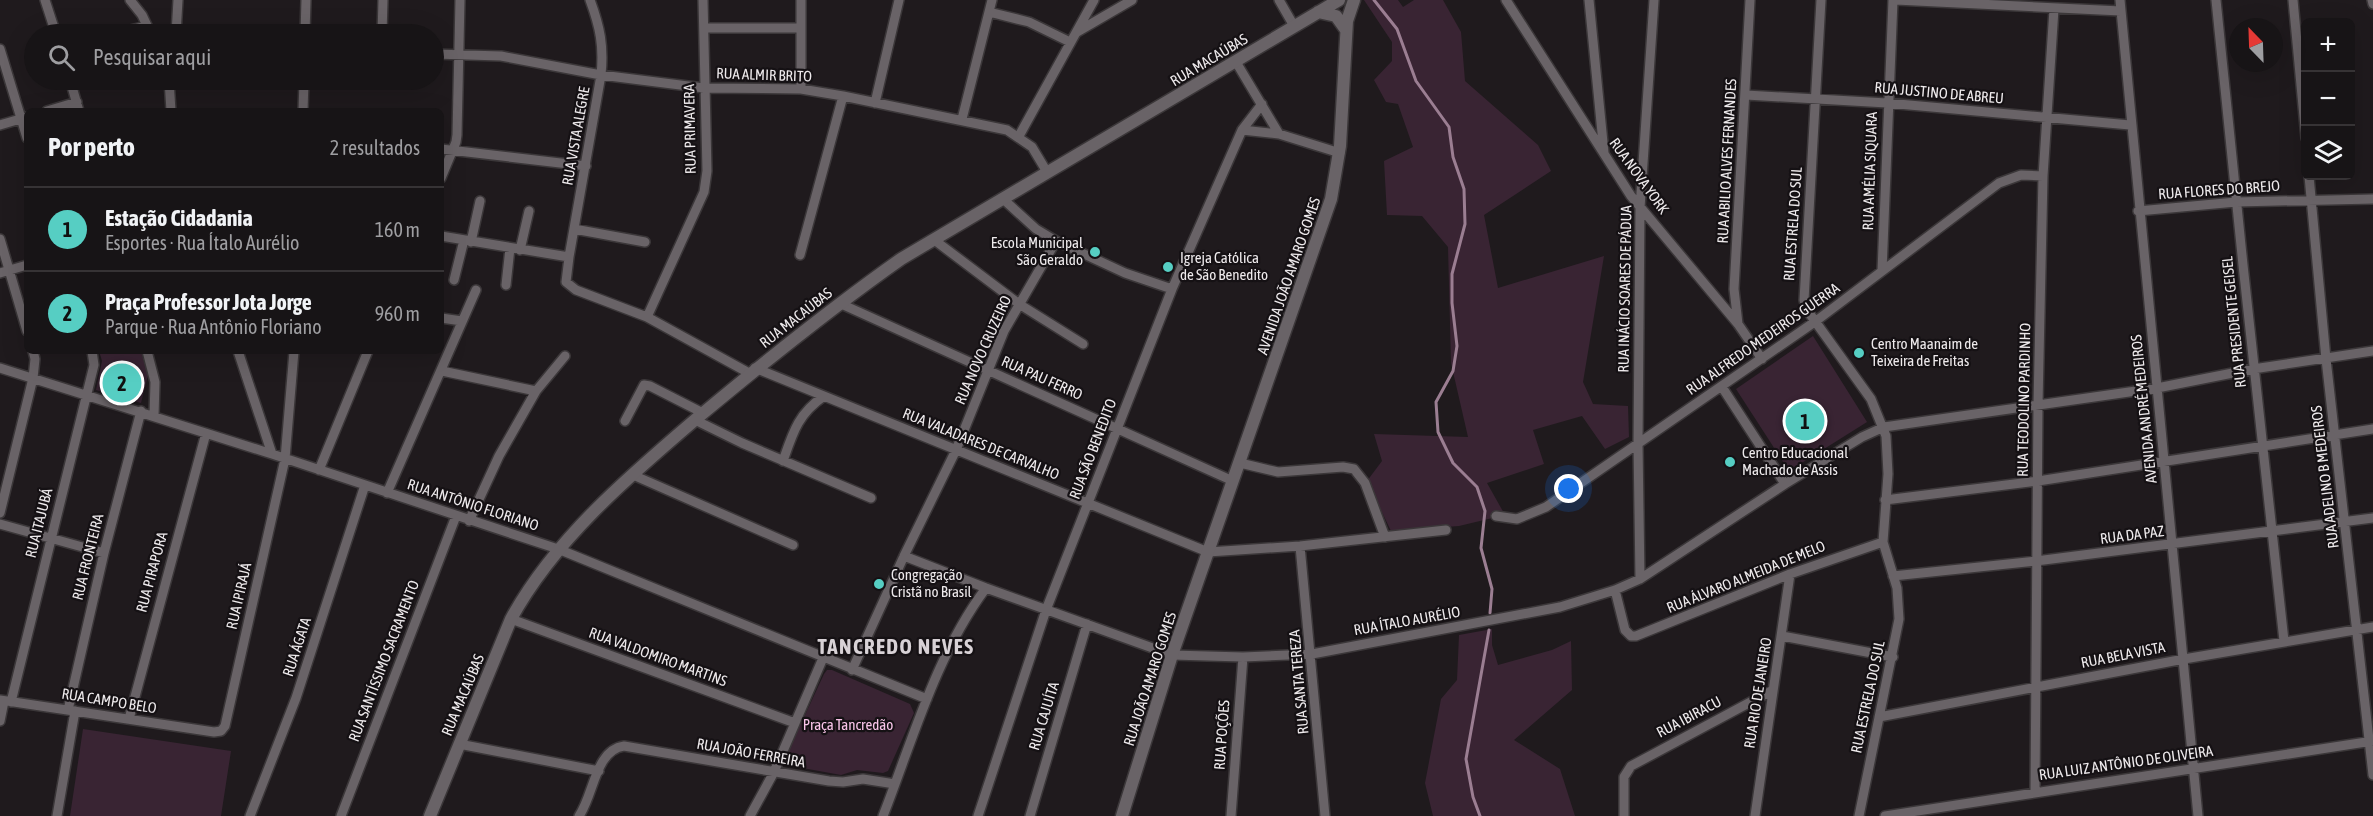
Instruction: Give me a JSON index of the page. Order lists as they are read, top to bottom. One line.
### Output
{"streets":{"street":["RUA MACAÚBAS","RUA ALMIR BRITO","RUA JUSTINO DE ABREU","RUA PRIMAVERA","RUA VISTA ALEGRE","RUA ABILIO ALVES FERNANDES","RUA AMÉLIA SIQUARA","RUA NOVA YORK","RUA FLORES DO BREJO","RUA ESTRELA DO SUL","AVENIDA JOÃO AMARO GOMES","RUA INÁCIO SOARES DE PÁDUA","RUA PRESIDENTE GEISEL","RUA ALFREDO MEDEIROS GUERRA","RUA NOVO CRUZEIRO","RUA PAU FERRO","RUA TEODOLINO PARDINHO","AVENIDA ANDRÉ MEDEIROS","RUA VALADARES DE CARVALHO","RUA SÃO BENEDITO","RUA ADELINO B MEDEIROS","RUA ANTÔNIO FLORIANO","RUA ITAJUBÁ","RUA DA PAZ","RUA FRONTEIRA","RUA PIRAPORA","RUA ÁLVARO ALMEIDA DE MELO","RUA IPIRAJÁ","RUA ÍTALO AURÉLIO","RUA ÁGATA","RUA BELA VISTA","RUA VALDOMIRO MARTINS","RUA SANTÍSSIMO SACRAMENTO","RUA JOÃO AMARO GOMES","RUA SANTA TEREZA","RUA RIO DE JANEIRO","RUA CAMPO BELO","RUA CAJUÍTA","RUA IBIRACU","RUA POÇÕES","RUA JOÃO FERREIRA","RUA LUIZ ANTÔNIO DE OLIVEIRA"]},"crossings":[["RUA MACAÚBAS","RUA ALMIR BRITO"],["RUA MACAÚBAS","RUA PAU FERRO"],["RUA MACAÚBAS","RUA VALADARES DE CARVALHO"],["RUA MACAÚBAS","RUA ANTÔNIO FLORIANO"],["RUA MACAÚBAS","RUA VALDOMIRO MARTINS"],["RUA ALMIR BRITO","RUA PRIMAVERA"],["RUA ALMIR BRITO","RUA VISTA ALEGRE"],["RUA JUSTINO DE ABREU","RUA ABILIO ALVES FERNANDES"],["RUA JUSTINO DE ABREU","RUA AMÉLIA SIQUARA"],["RUA JUSTINO DE ABREU","RUA ESTRELA DO SUL"],["RUA JUSTINO DE ABREU","RUA TEODOLINO PARDINHO"],["RUA JUSTINO DE ABREU","AVENIDA ANDRÉ MEDEIROS"],["RUA PRIMAVERA","RUA VALADARES DE CARVALHO"],["RUA VISTA ALEGRE","RUA VALADARES DE CARVALHO"],["RUA ABILIO ALVES FERNANDES","RUA NOVA YORK"],["RUA AMÉLIA SIQUARA","RUA ALFREDO MEDEIROS GUERRA"],["RUA NOVA YORK","RUA INÁCIO SOARES DE PÁDUA"],["RUA NOVA YORK","RUA ALFREDO MEDEIROS GUERRA"],["RUA FLORES DO BREJO","RUA PRESIDENTE GEISEL"],["RUA FLORES DO BREJO","AVENIDA ANDRÉ MEDEIROS"],["RUA FLORES DO BREJO","RUA ADELINO B MEDEIROS"],["RUA ESTRELA DO SUL","RUA ALFREDO MEDEIROS GUERRA"],["RUA ESTRELA DO SUL","RUA DA PAZ"],["RUA ESTRELA DO SUL","RUA ÁLVARO ALMEIDA DE MELO"],["RUA ESTRELA DO SUL","RUA ÍTALO AURÉLIO"],["RUA ESTRELA DO SUL","RUA BELA VISTA"],["AVENIDA JOÃO AMARO GOMES","RUA PAU FERRO"],["AVENIDA JOÃO AMARO GOMES","RUA VALADARES DE CARVALHO"],["AVENIDA JOÃO AMARO GOMES","RUA JOÃO AMARO GOMES"],["RUA INÁCIO SOARES DE PÁDUA","RUA ALFREDO MEDEIROS GUERRA"],["RUA INÁCIO SOARES DE PÁDUA","RUA ÍTALO AURÉLIO"],["RUA PRESIDENTE GEISEL","RUA DA PAZ"],["RUA PRESIDENTE GEISEL","RUA ÍTALO AURÉLIO"],["RUA PRESIDENTE GEISEL","RUA BELA VISTA"],["RUA ALFREDO MEDEIROS GUERRA","RUA TEODOLINO PARDINHO"],["RUA NOVO CRUZEIRO","RUA PAU FERRO"],["RUA NOVO CRUZEIRO","RUA VALADARES DE CARVALHO"],["RUA NOVO CRUZEIRO","RUA ANTÔNIO FLORIANO"],["RUA NOVO CRUZEIRO","RUA ÍTALO AURÉLIO"],["RUA PAU FERRO","RUA SÃO BENEDITO"],["RUA TEODOLINO PARDINHO","RUA DA PAZ"],["RUA TEODOLINO PARDINHO","RUA ÍTALO AURÉLIO"],["RUA TEODOLINO PARDINHO","RUA BELA VISTA"],["RUA TEODOLINO PARDINHO","RUA LUIZ ANTÔNIO DE OLIVEIRA"],["AVENIDA ANDRÉ MEDEIROS","RUA DA PAZ"],["AVENIDA ANDRÉ MEDEIROS","RUA ÍTALO AURÉLIO"],["AVENIDA ANDRÉ MEDEIROS","RUA BELA VISTA"],["AVENIDA ANDRÉ MEDEIROS","RUA LUIZ ANTÔNIO DE OLIVEIRA"],["RUA VALADARES DE CARVALHO","RUA SÃO BENEDITO"],["RUA VALADARES DE CARVALHO","RUA JOÃO AMARO GOMES"],["RUA VALADARES DE CARVALHO","RUA SANTA TEREZA"],["RUA SÃO BENEDITO","RUA ÍTALO AURÉLIO"],["RUA ADELINO B MEDEIROS","RUA DA PAZ"],["RUA ADELINO B MEDEIROS","RUA ÍTALO AURÉLIO"],["RUA ADELINO B MEDEIROS","RUA BELA VISTA"],["RUA ADELINO B MEDEIROS","RUA LUIZ ANTÔNIO DE OLIVEIRA"],["RUA ANTÔNIO FLORIANO","RUA ITAJUBÁ"],["RUA ANTÔNIO FLORIANO","RUA FRONTEIRA"],["RUA ANTÔNIO FLORIANO","RUA PIRAPORA"],["RUA ANTÔNIO FLORIANO","RUA IPIRAJÁ"],["RUA ANTÔNIO FLORIANO","RUA ÁGATA"],["RUA ANTÔNIO FLORIANO","RUA SANTÍSSIMO SACRAMENTO"],["RUA ITAJUBÁ","RUA CAMPO BELO"],["RUA FRONTEIRA","RUA CAMPO BELO"],["RUA PIRAPORA","RUA CAMPO BELO"],["RUA ÁLVARO ALMEIDA DE MELO","RUA ÍTALO AURÉLIO"],["RUA ÁLVARO ALMEIDA DE MELO","RUA RIO DE JANEIRO"],["RUA IPIRAJÁ","RUA CAMPO BELO"],["RUA ÍTALO AURÉLIO","RUA JOÃO AMARO GOMES"],["RUA ÍTALO AURÉLIO","RUA SANTA TEREZA"],["RUA ÍTALO AURÉLIO","RUA CAJUÍTA"],["RUA ÍTALO AURÉLIO","RUA POÇÕES"],["RUA RIO DE JANEIRO","RUA IBIRACU"]],"districts":["TANCREDO NEVES"],"parks":["Praça Tancredão"],"places":["Escola Municipal São Geraldo","Igreja Católica de São Benedito","Centro Maanaim de Teixeira de Freitas","Centro Educacional Machado de Assis","Congregação Cristã no Brasil"],"north":"top left","page":{"map_buttons":["+","−"],"search":"Pesquisar aqui","heading":["Por perto","2 resultados"],"list":[{"mark":"1","name":"Estação Cidadania","note":"Esportes · Rua Ítalo Aurélio","value":"160 m"},{"mark":"2","name":"Praça Professor Jota Jorge","note":"Parque · Rua Antônio Floriano","value":"960 m"}],"pins":["2","1"]}}
